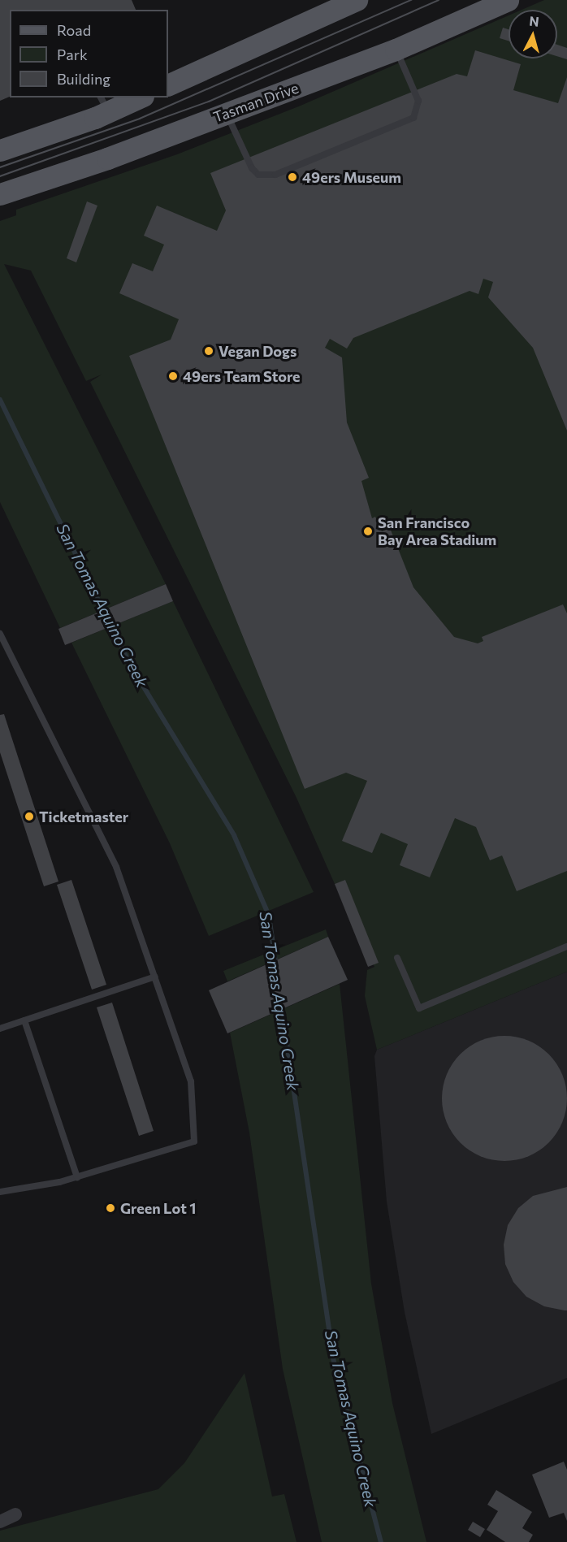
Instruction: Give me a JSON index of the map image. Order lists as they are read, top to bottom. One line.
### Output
{"streets":{"main road":["Tasman Drive"]},"water":["San Tomas Aquino Creek"],"places":["49ers Museum","Vegan Dogs","49ers Team Store","San Francisco Bay Area Stadium","Ticketmaster","Green Lot 1"],"legend":["Road","Park","Building"],"north":"top"}
